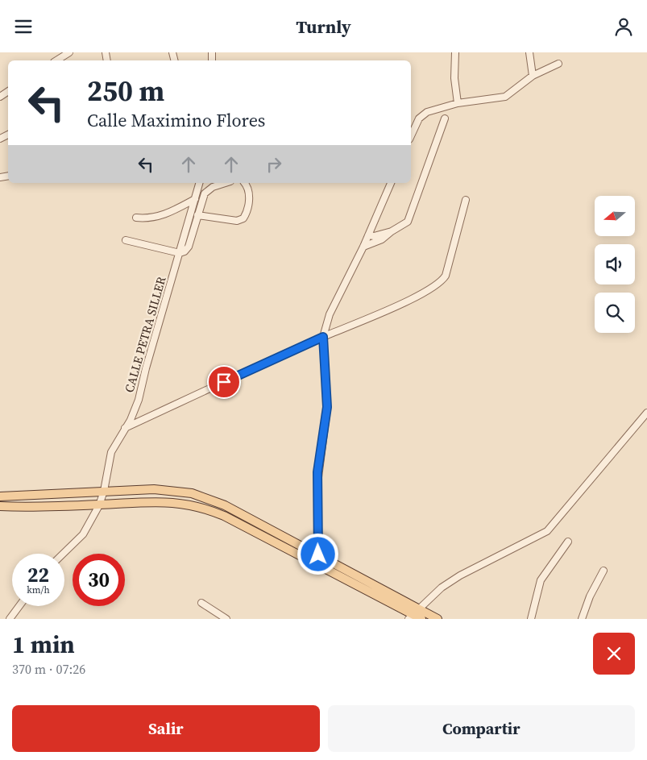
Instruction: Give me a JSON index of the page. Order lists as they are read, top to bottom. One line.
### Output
{"streets":{"street":["CALLE PETRA SILLER"]},"north":"left","page":{"header":"Turnly","turn":["250 m","Calle Maximino Flores"],"speed":"22 km/h","limit":"30","heading":["1 min","370 m · 07:26"],"buttons":["Salir","Compartir"]}}
